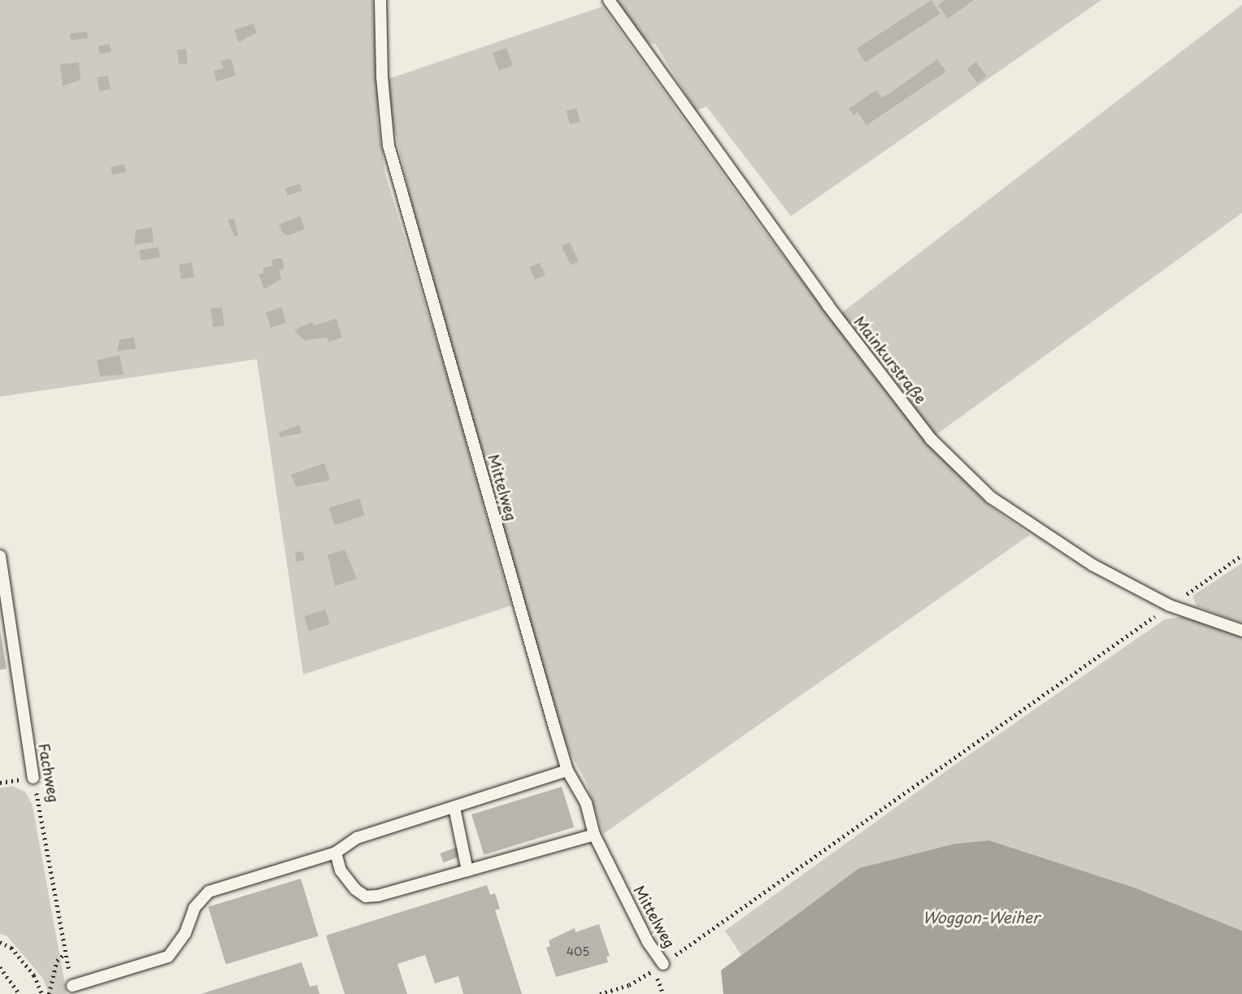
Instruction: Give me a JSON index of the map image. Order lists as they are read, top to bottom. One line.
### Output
{"streets":{"lane":["Mainkurstraße","Mittelweg","Fachweg"]},"water":["Woggon-Weiher"],"house_numbers":["405"]}
